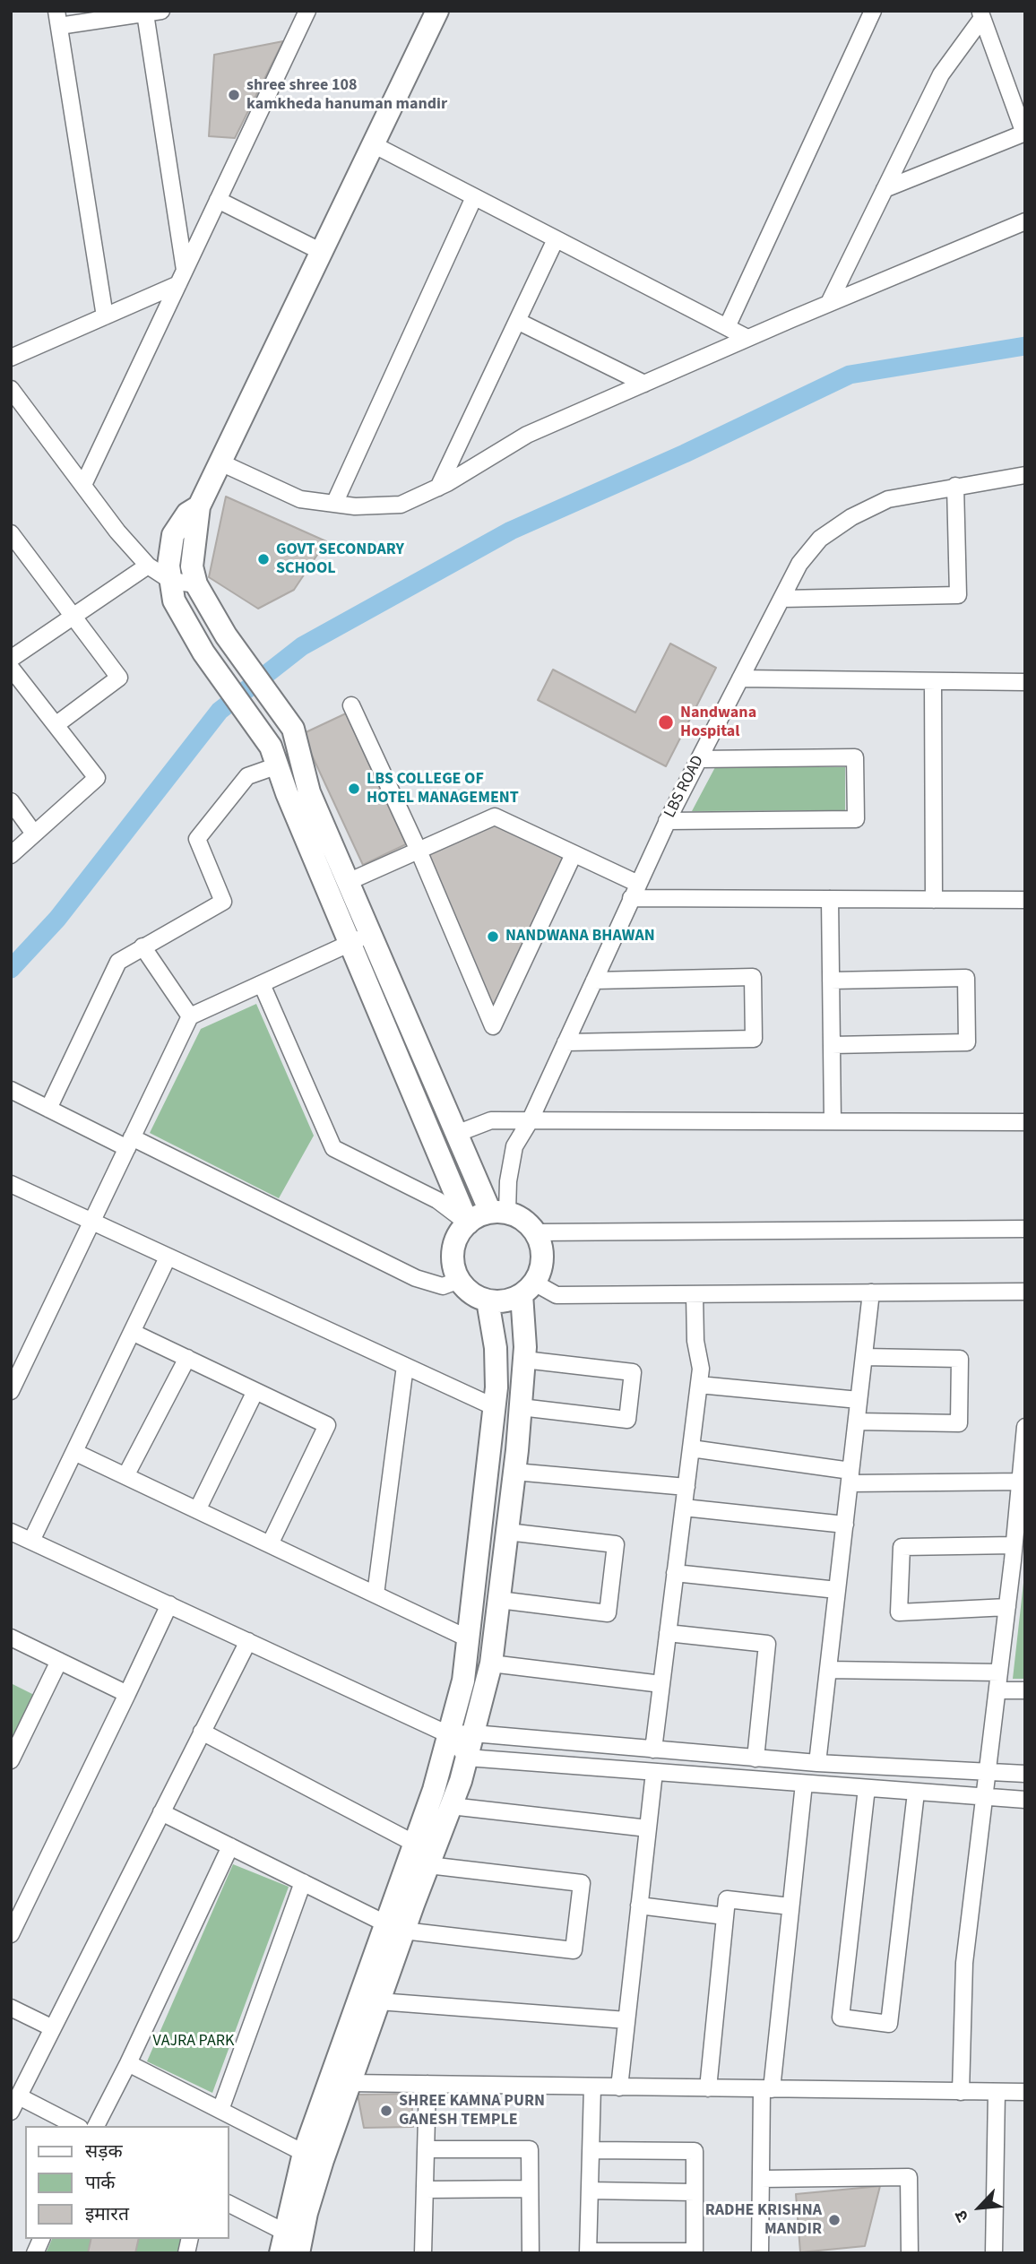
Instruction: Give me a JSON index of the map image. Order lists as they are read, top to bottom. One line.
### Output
{"streets":{"street":["LBS ROAD"]},"parks":["VAJRA PARK"],"places":["shree shree 108 kamkheda hanuman mandir","GOVT SECONDARY SCHOOL","Nandwana Hospital","LBS COLLEGE OF HOTEL MANAGEMENT","NANDWANA BHAWAN","SHREE KAMNA PURN GANESH TEMPLE","RADHE KRISHNA MANDIR"],"legend":["सड़क","पार्क","इमारत"],"north":"bottom left"}
